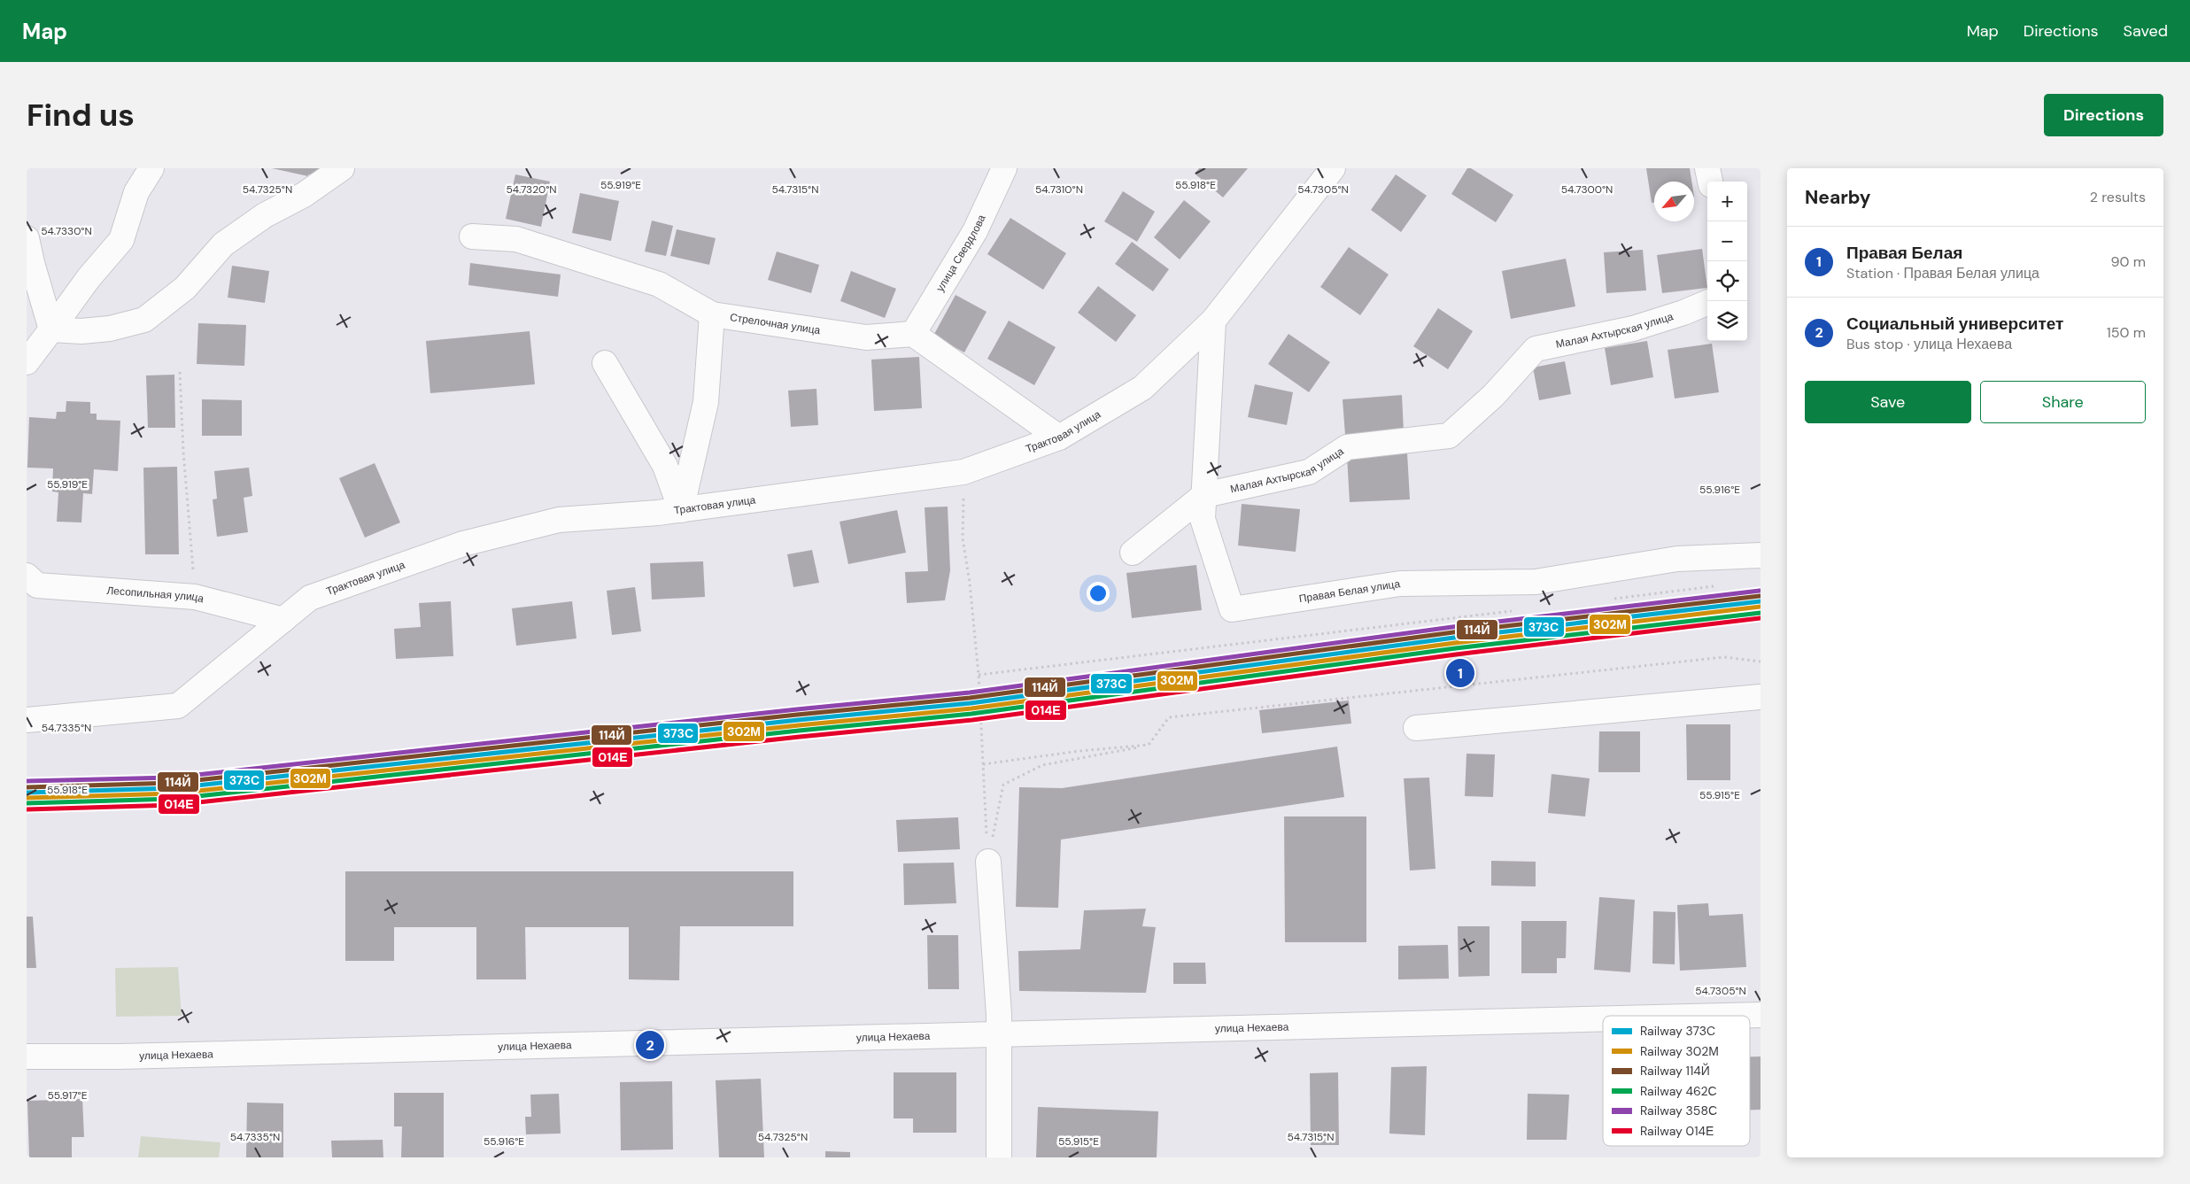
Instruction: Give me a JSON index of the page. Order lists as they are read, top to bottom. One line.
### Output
{"streets":{"street":["улица Свердлова","Стрелочная улица","Малая Ахтырская улица","Трактовая улица","Правая Белая улица","Лесопильная улица","улица Нехаева"]},"crossings":[["улица Свердлова","Стрелочная улица"],["Малая Ахтырская улица","Правая Белая улица"],["Трактовая улица","Правая Белая улица"],["Трактовая улица","Лесопильная улица"]],"lines":["rail line 358С","rail line 114Й","rail line 373C","rail line 302М","rail line 462С","rail line 014Е"],"legend":["Railway 373C","Railway 302М","Railway 114Й","Railway 462С","Railway 358С","Railway 014Е"],"north":"bottom left","page":{"header":"Map","nav":["Map","Directions","Saved"],"buttons":["Directions",["Save","Share"]],"title":"Find us","heading":["Nearby","2 results"],"map_buttons":["+","−"],"list":[{"mark":"1","name":"Правая Белая","note":"Station · Правая Белая улица","value":"90 m"},{"mark":"2","name":"Социальный университет","note":"Bus stop · улица Нехаева","value":"150 m"}],"pins":["1","2"]},"coordinates":["55.919°E","55.918°E","54.7325°N","54.7320°N","54.7315°N","54.7310°N","54.7305°N","54.7300°N","54.7330°N","55.916°E","54.7335°N","55.915°E","55.917°E"]}
